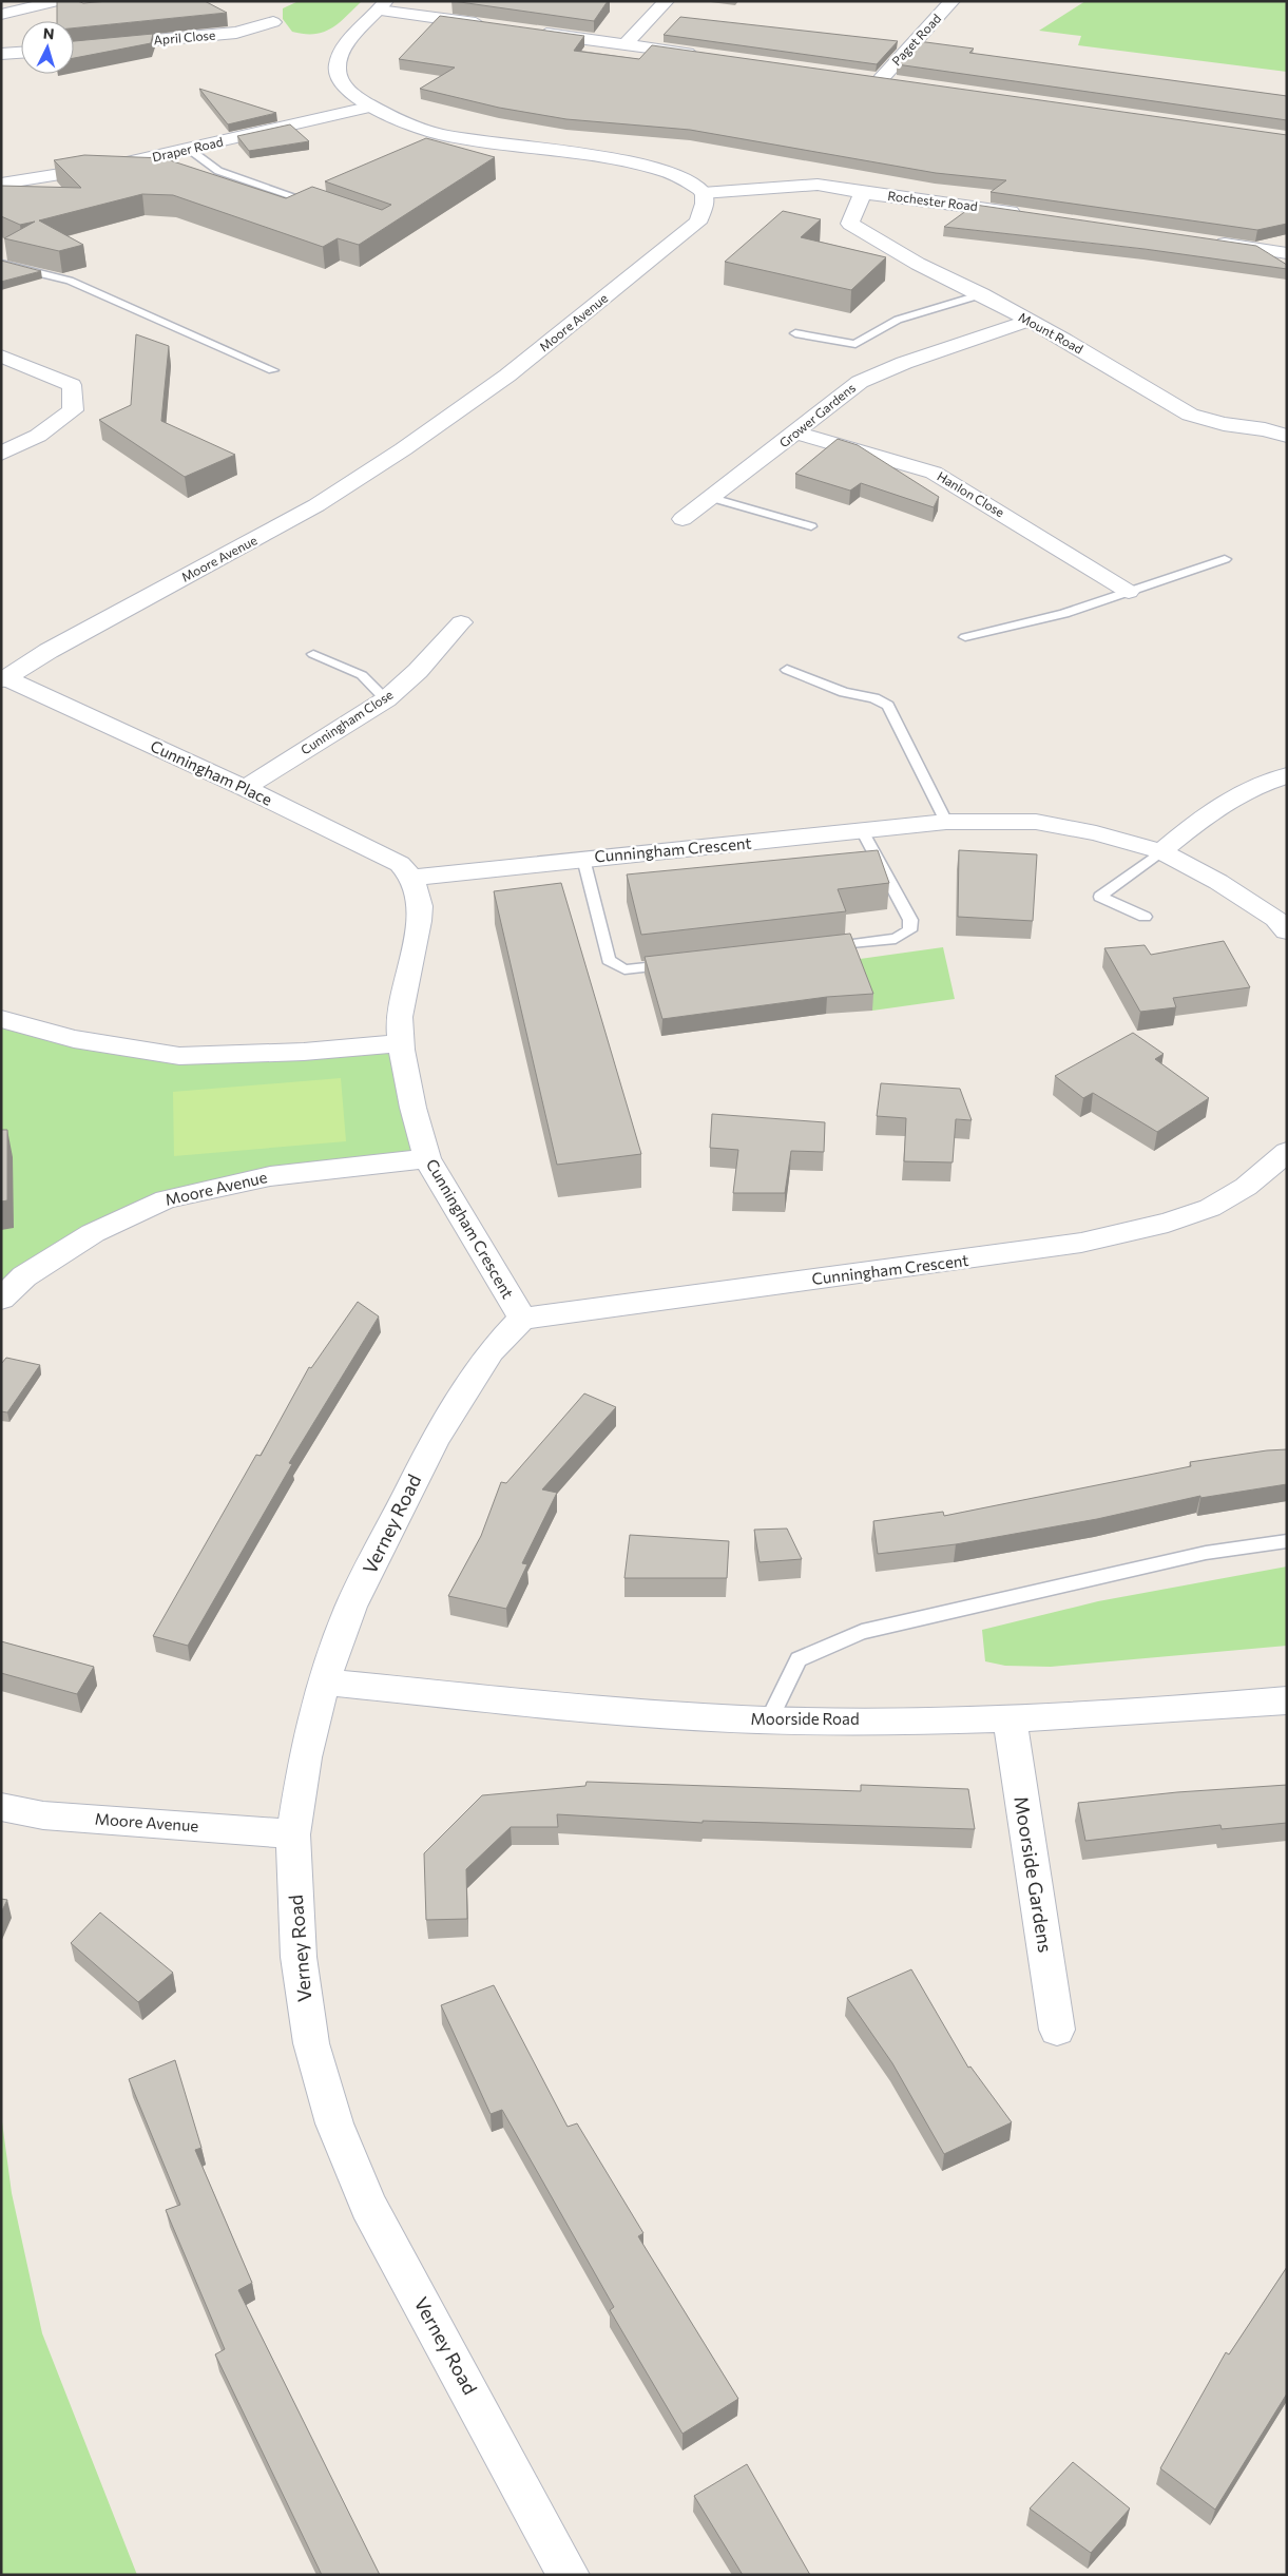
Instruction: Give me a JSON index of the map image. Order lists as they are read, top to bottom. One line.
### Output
{"streets":{"street":["April Close","Paget Road","Draper Road","Rochester Road","Moore Avenue","Mount Road","Grower Gardens","Hanlon Close","Cunningham Close","Cunningham Place","Cunningham Crescent","Verney Road","Moorside Road","Moorside Gardens"]},"crossings":[["Rochester Road","Moore Avenue"],["Rochester Road","Mount Road"],["Moore Avenue","Cunningham Place"],["Moore Avenue","Cunningham Crescent"],["Moore Avenue","Verney Road"],["Mount Road","Grower Gardens"],["Grower Gardens","Hanlon Close"],["Cunningham Close","Cunningham Place"],["Cunningham Place","Cunningham Crescent"],["Cunningham Crescent","Verney Road"],["Verney Road","Moorside Road"],["Moorside Road","Moorside Gardens"]],"north":"top"}
